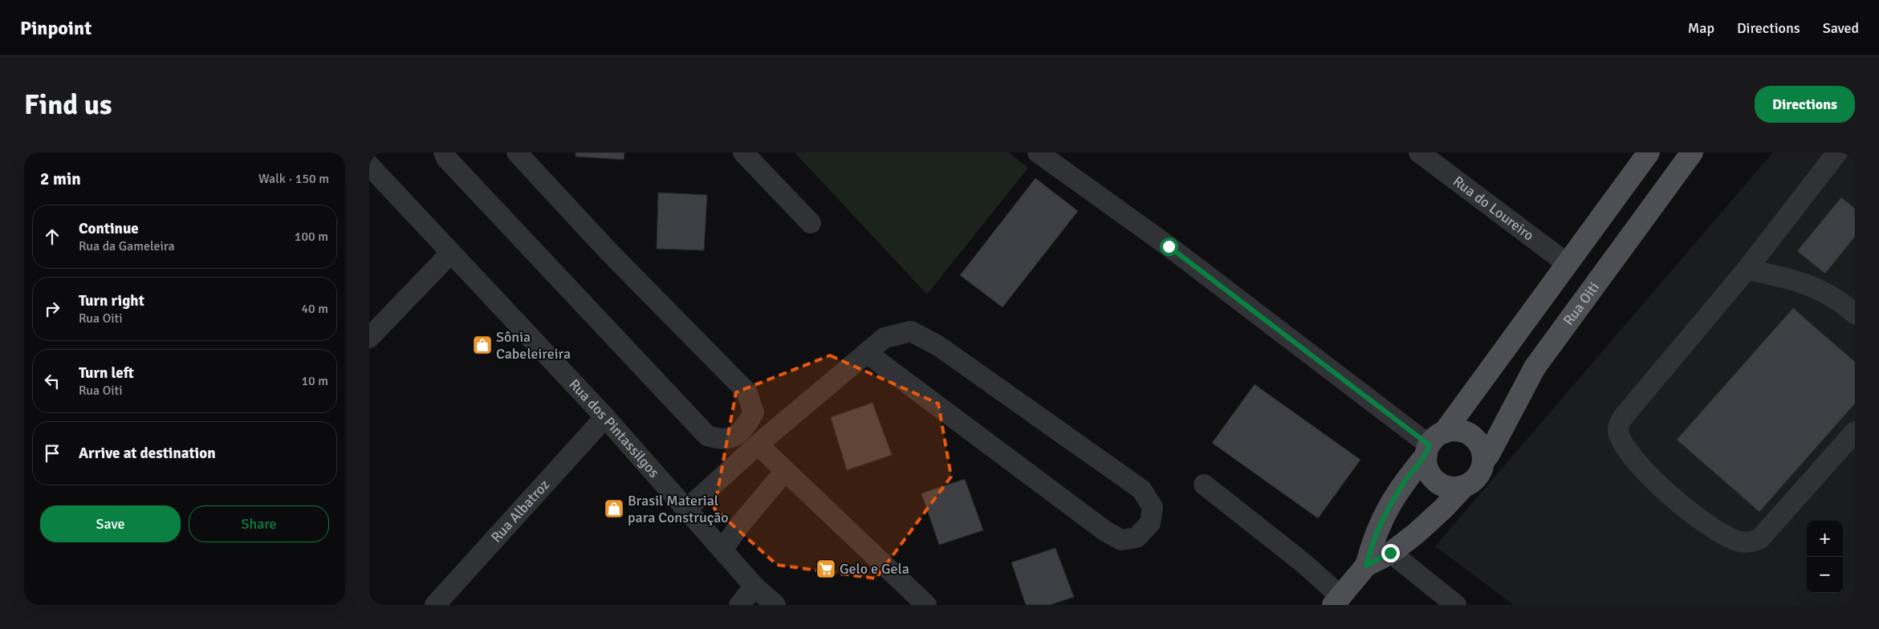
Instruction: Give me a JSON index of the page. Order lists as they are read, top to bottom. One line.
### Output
{"streets":{"main road":["Rua Oiti"],"street":["Rua do Loureiro","Rua dos Pintassilgos","Rua Albatroz"]},"crossings":[["Rua dos Pintassilgos","Rua Albatroz"]],"places":{"shop":["Sônia Cabeleireira","Brasil Material para Construção"],"supermarket":["Gelo e Gela"]},"page":{"header":"Pinpoint","nav":["Map","Directions","Saved"],"buttons":["Directions",["Save","Share"]],"title":"Find us","heading":["2 min","Walk · 150 m"],"list":[["Continue","Rua da Gameleira","100 m"],["Turn right","Rua Oiti","40 m"],["Turn left","Rua Oiti","10 m"],"Arrive at destination"],"map_buttons":["+","−"]}}
